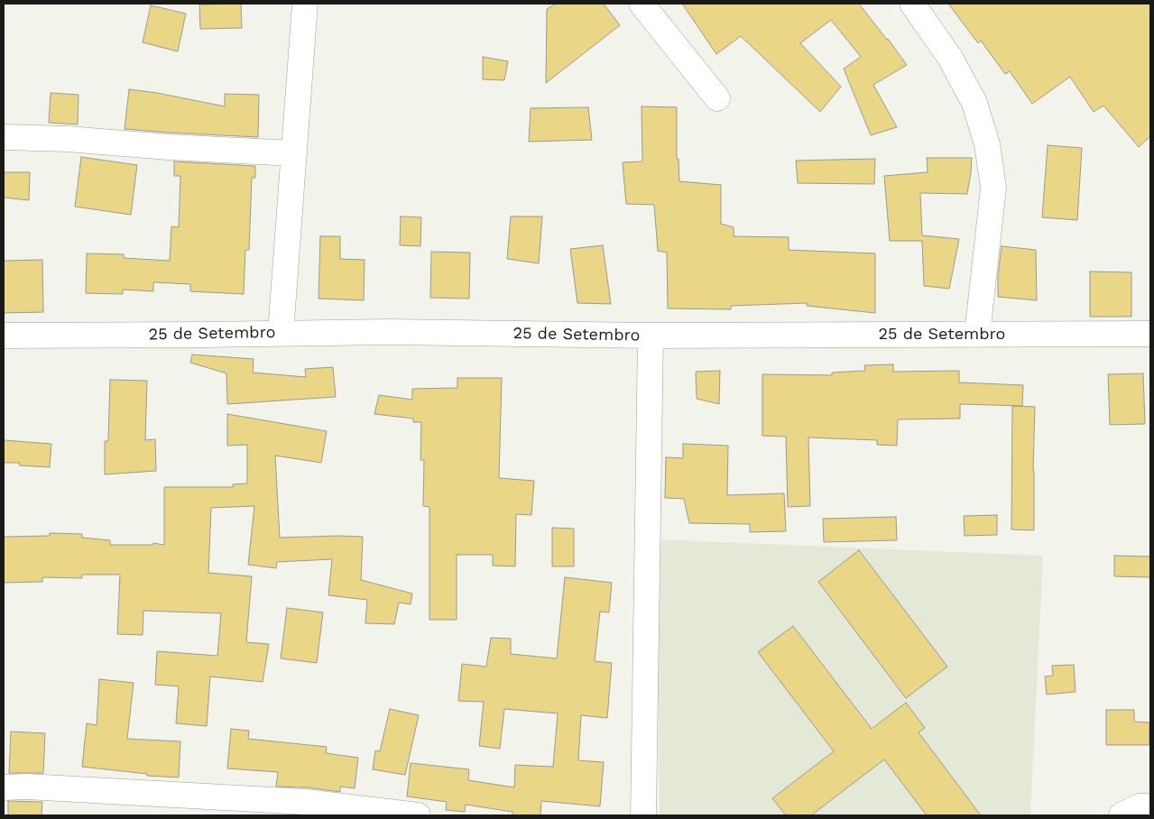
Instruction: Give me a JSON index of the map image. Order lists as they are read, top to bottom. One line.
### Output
{"streets":{"street":["25 de Setembro"]}}
